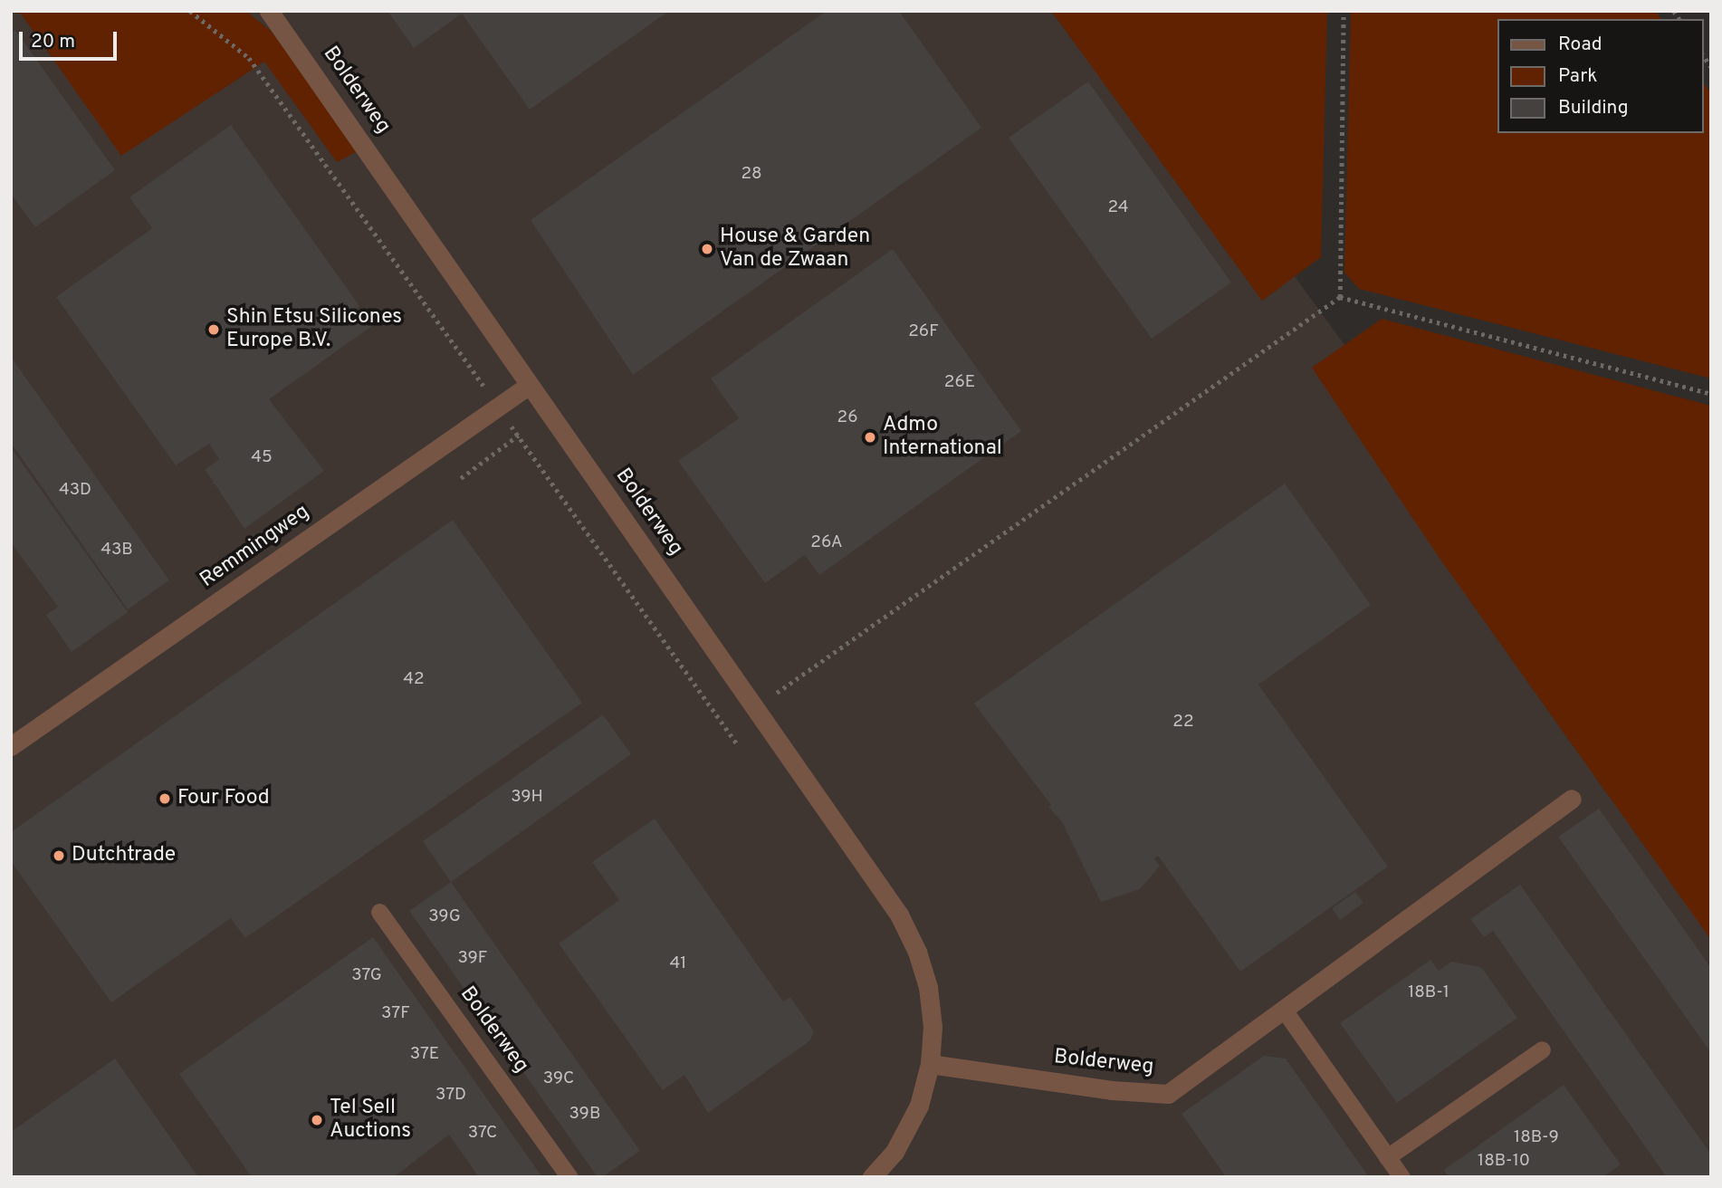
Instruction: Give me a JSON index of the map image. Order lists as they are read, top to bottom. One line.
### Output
{"streets":{"street":["Bolderweg","Remmingweg"]},"crossings":[["Bolderweg","Remmingweg"]],"places":["House & Garden Van de Zwaan","Shin Etsu Silicones Europe B.V.","Admo International","Four Food","Dutchtrade","Tel Sell Auctions"],"house_numbers":["28","24","26F","26E","26","45","43D","26A","43B","42","22","39H","39G","39F","41","37G","18B-1","37F","37E","39C","37D","39B","37C","18B-9","18B-10"],"legend":["Road","Park","Building"],"scale_bar":"20 m"}
